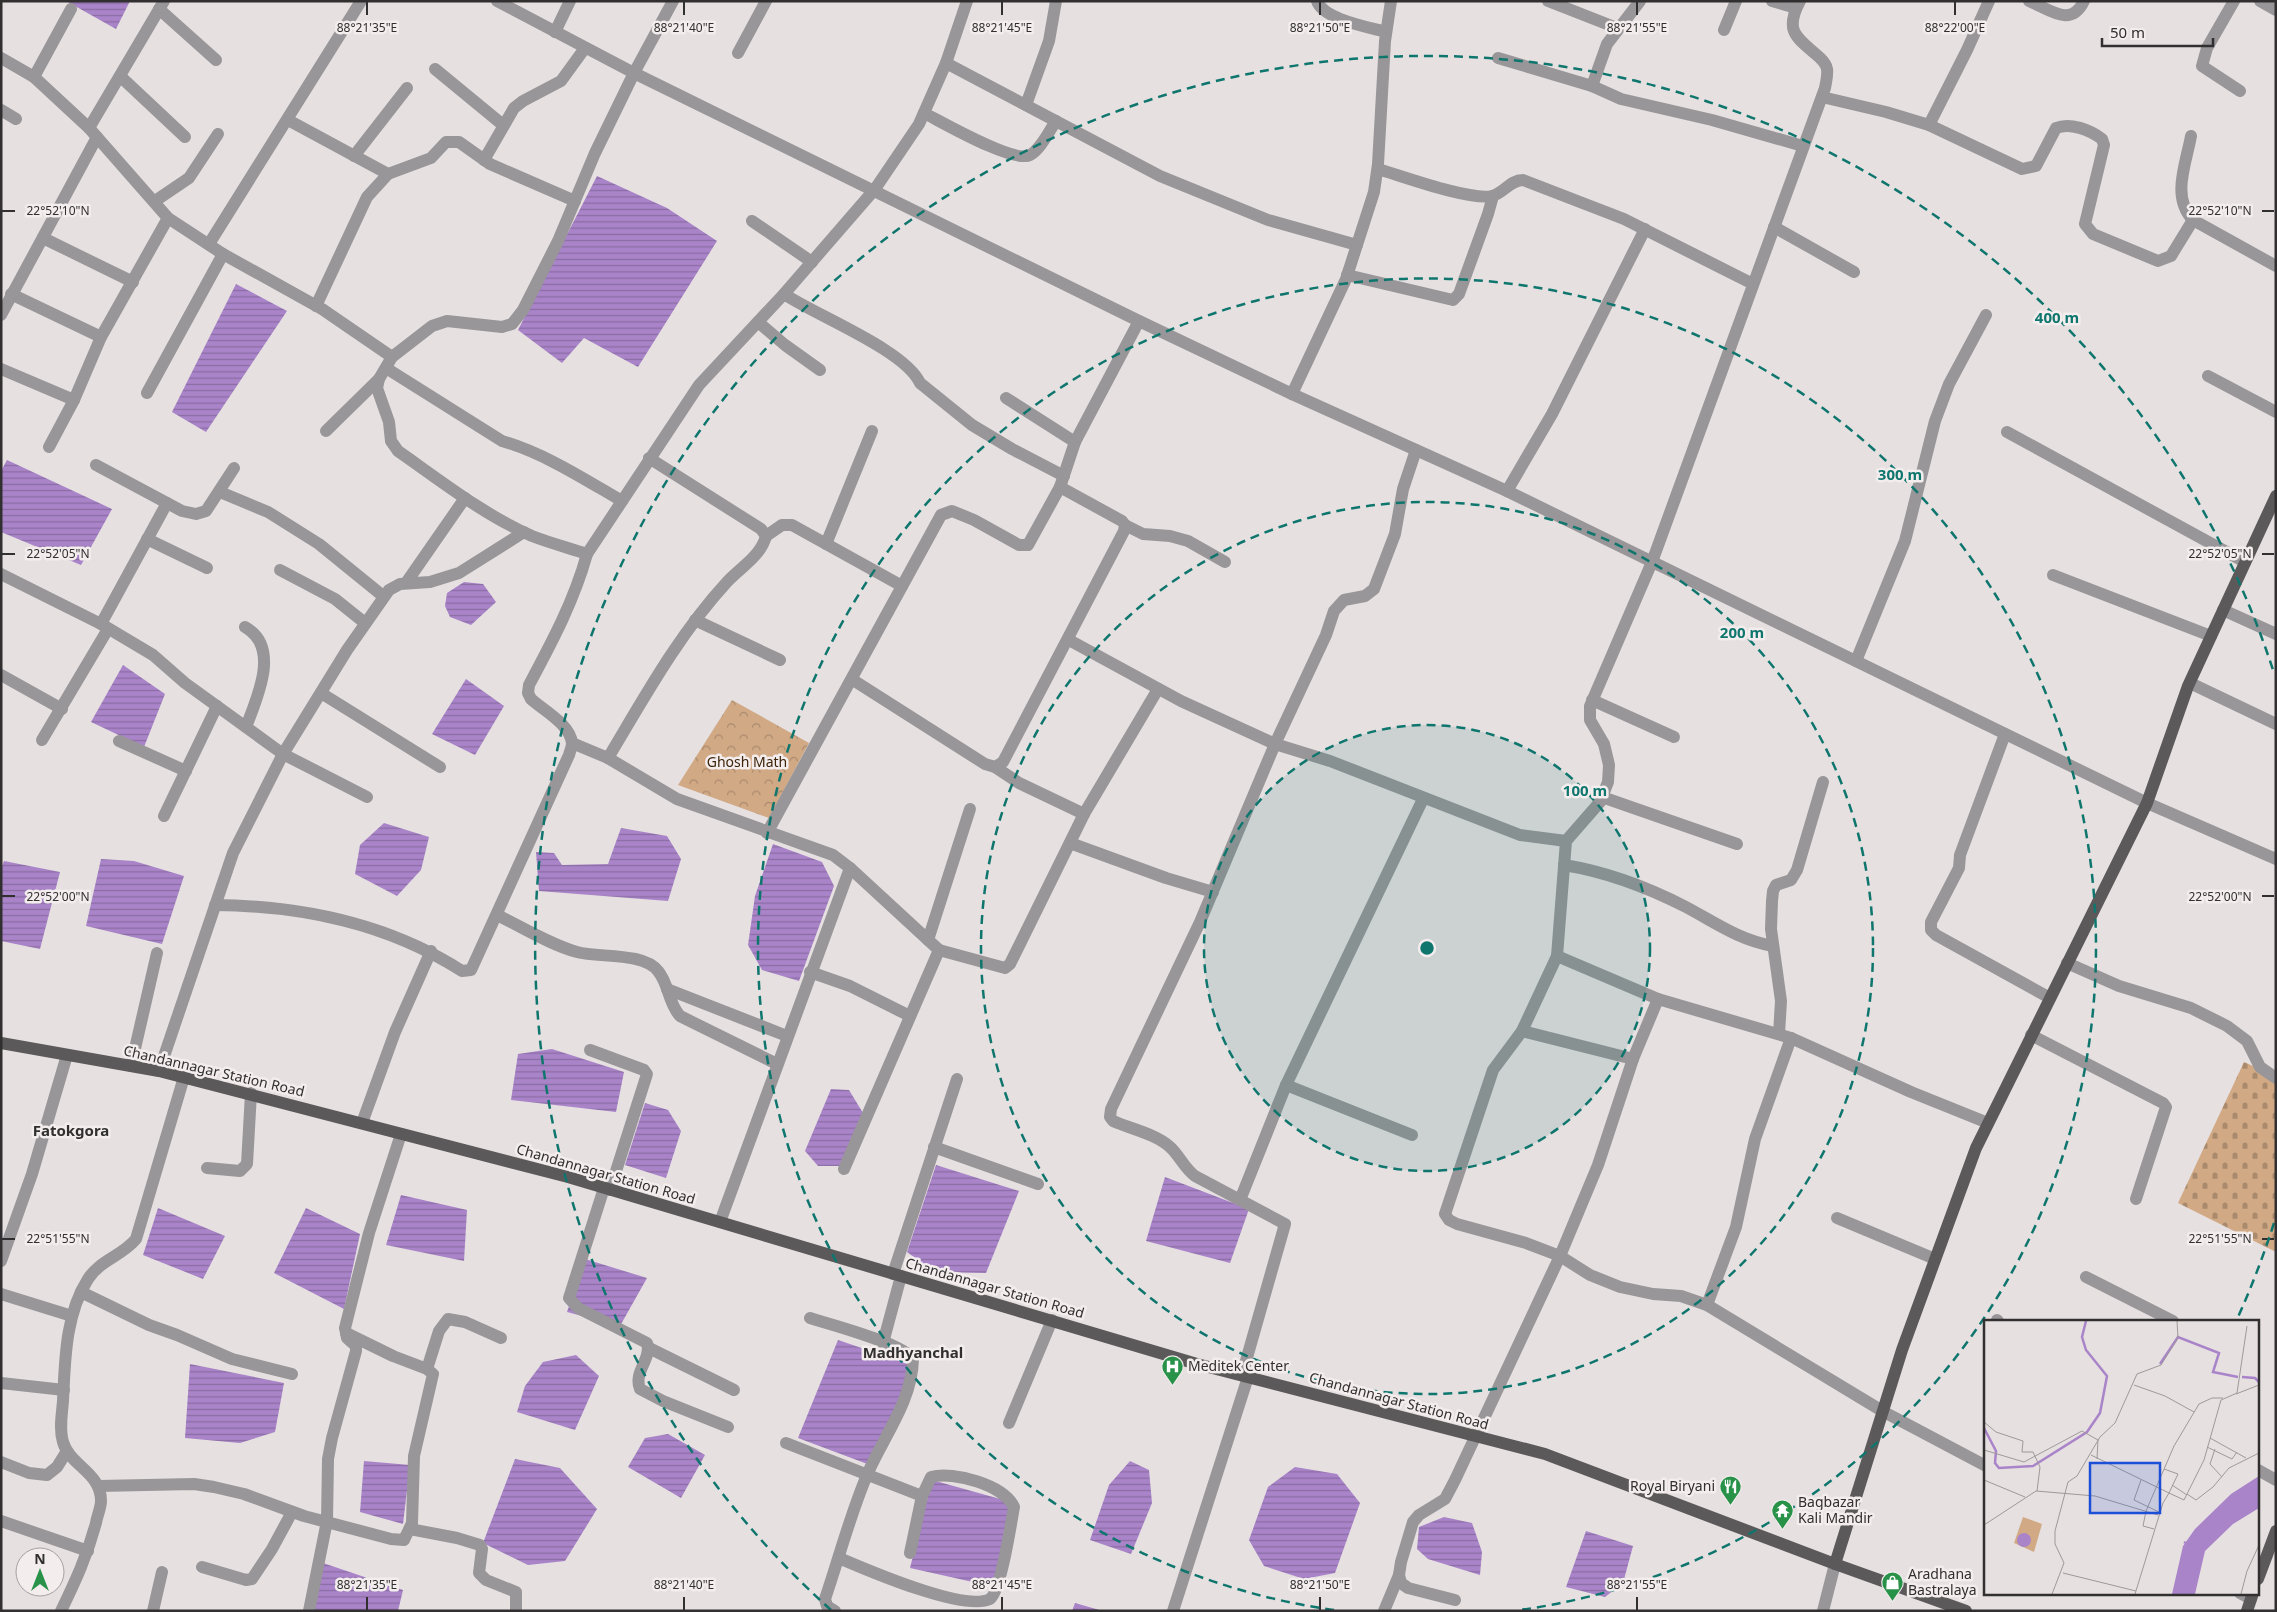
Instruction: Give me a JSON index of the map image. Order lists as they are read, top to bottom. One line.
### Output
{"streets":{"main road":["Chandannagar Station Road"]},"districts":["Fatokgora","Madhyanchal"],"parks":["Ghosh Math"],"places":{"hospital":["Meditek Center"],"restaurant":["Royal Biryani"],"temple":["Bagbazar Kali Mandir"],"shop":["Aradhana Bastralaya"]},"scale_bar":"50 m","north":"top","coordinates":["88°21'35\"E","88°21'40\"E","88°21'45\"E","88°21'50\"E","88°21'55\"E","88°22'00\"E","22°52'10\"N","22°52'05\"N","22°52'00\"N","22°51'55\"N"],"rings":["400 m","300 m","200 m","100 m"]}
